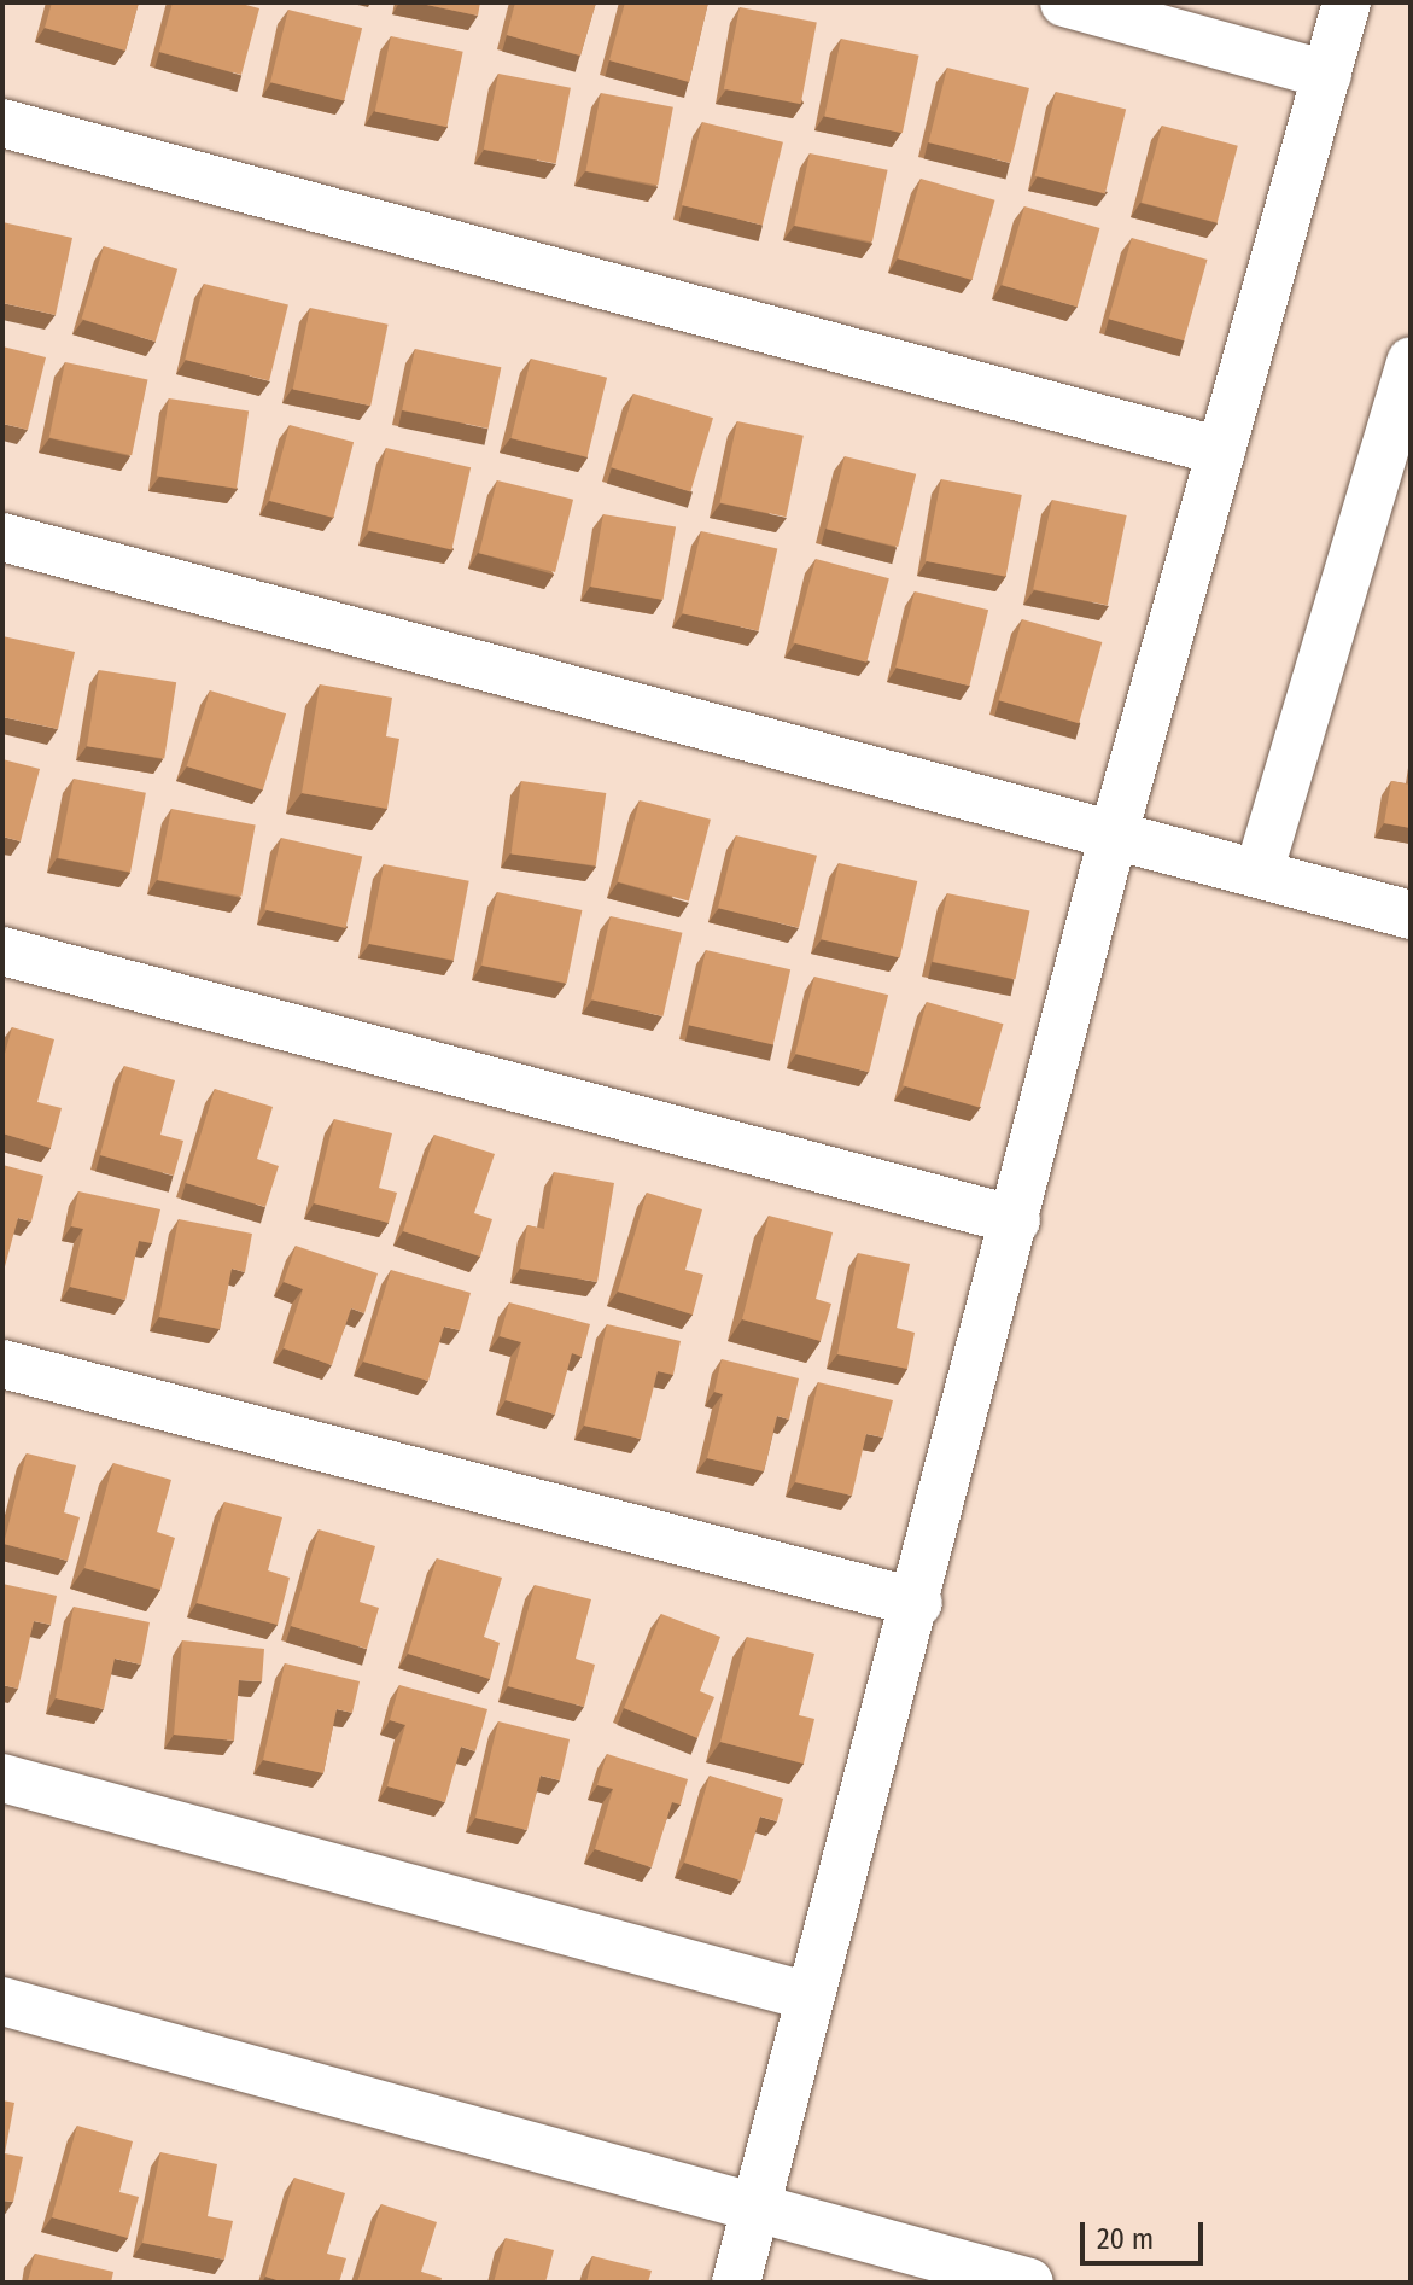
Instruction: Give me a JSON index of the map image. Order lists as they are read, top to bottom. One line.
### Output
{"scale_bar":"20 m"}
